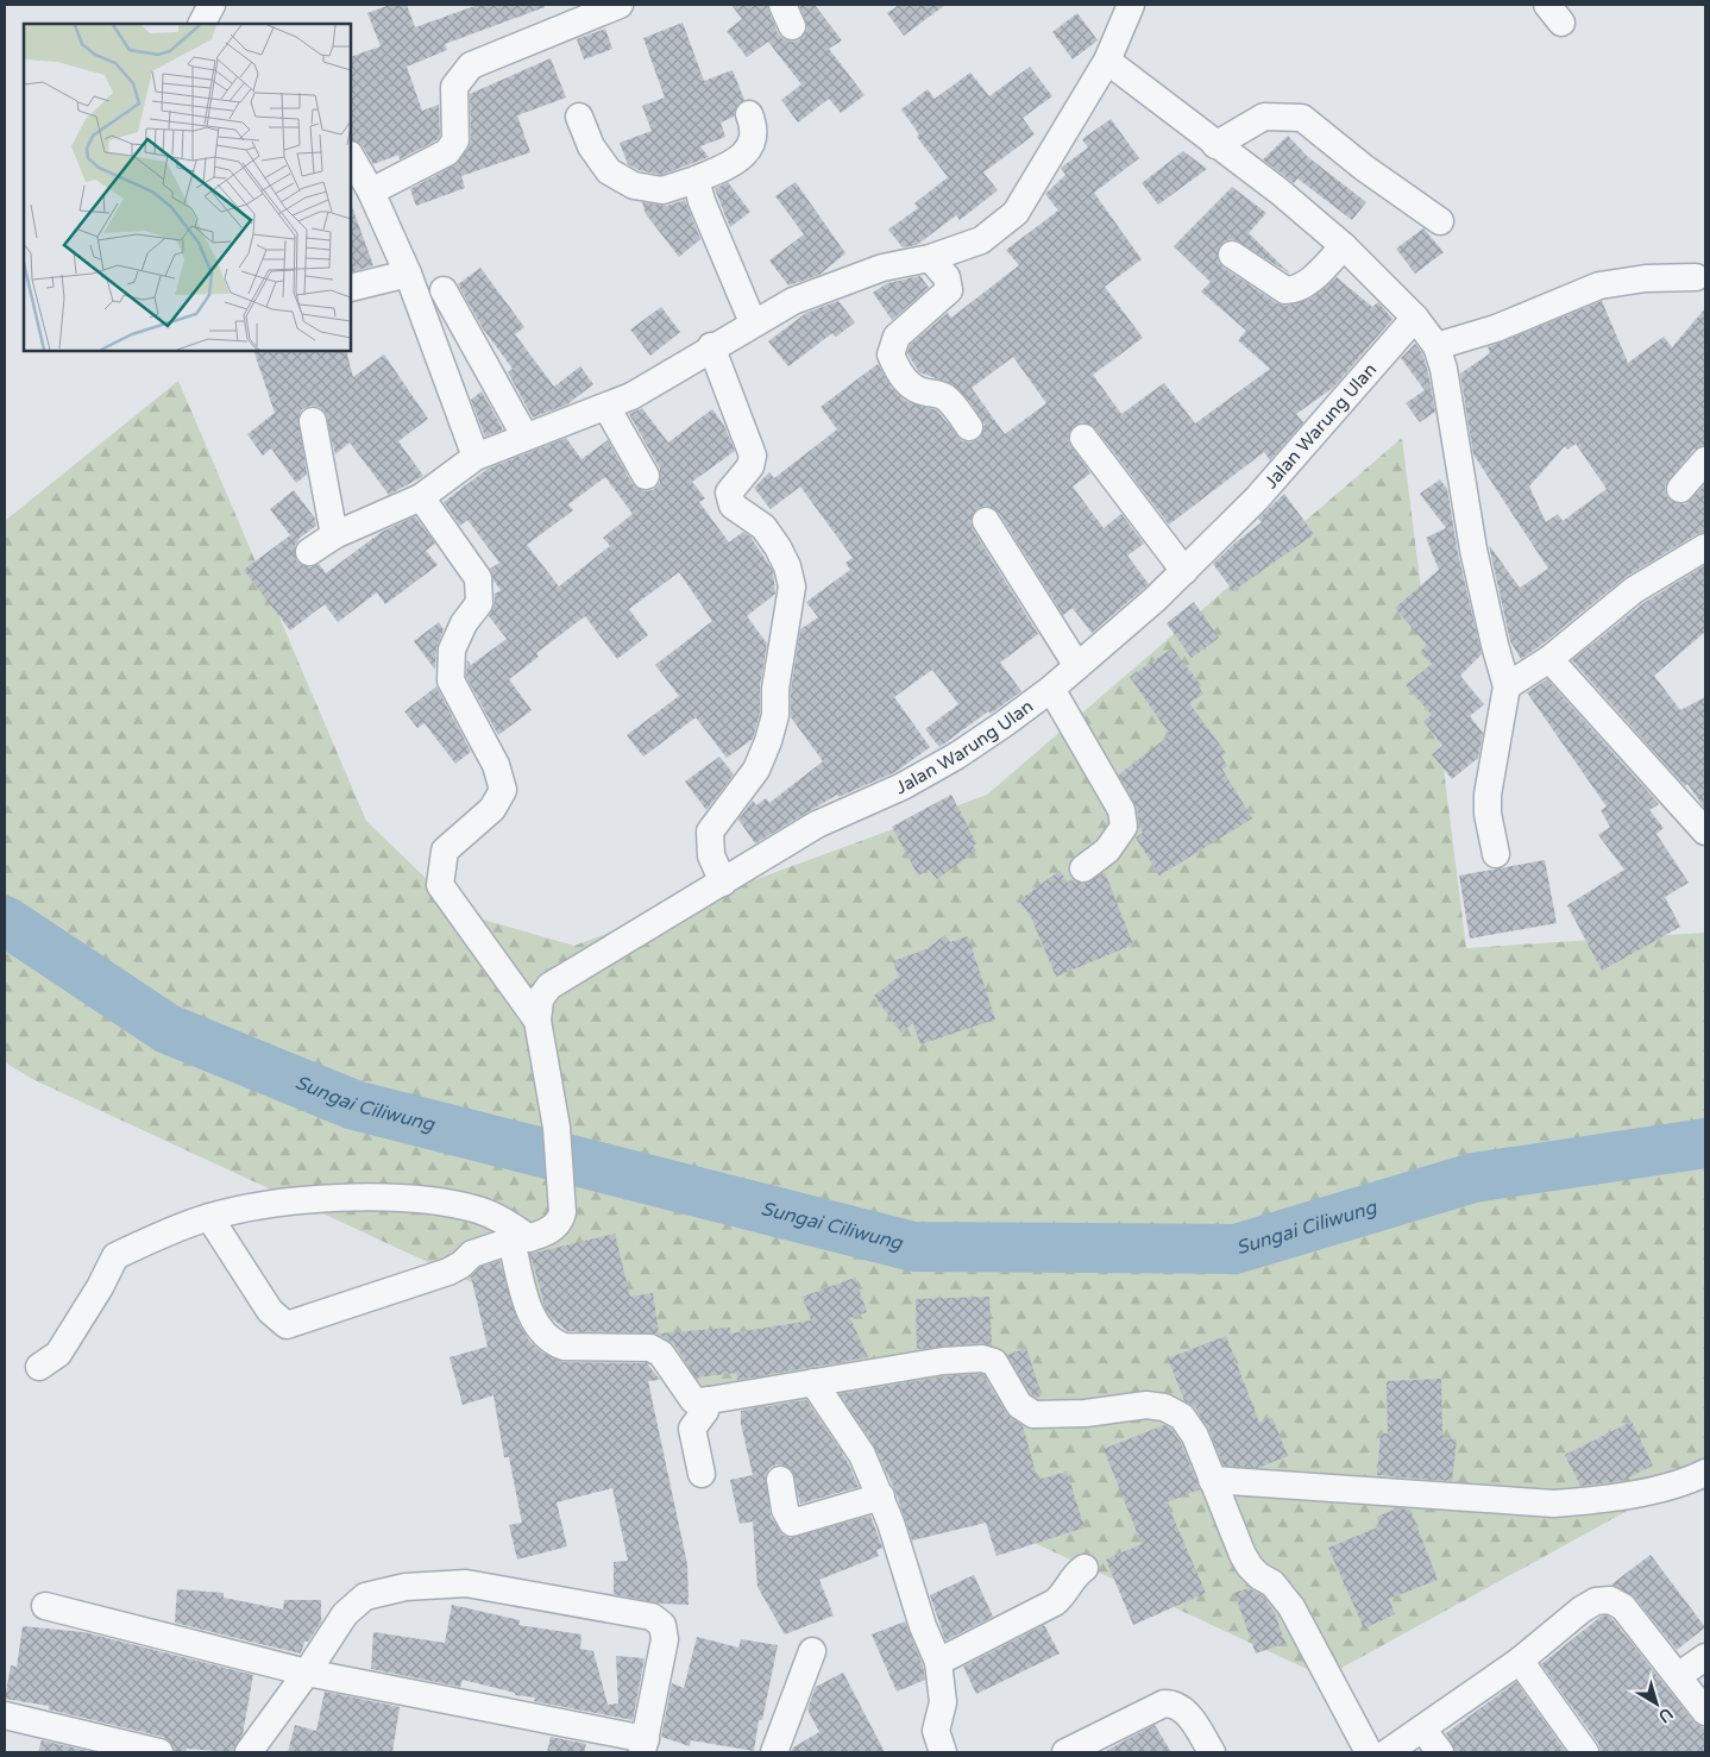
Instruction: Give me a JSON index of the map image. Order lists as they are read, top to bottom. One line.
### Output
{"streets":{"street":["Jalan Warung Ulan"]},"water":["Sungai Ciliwung"],"north":"bottom right"}
